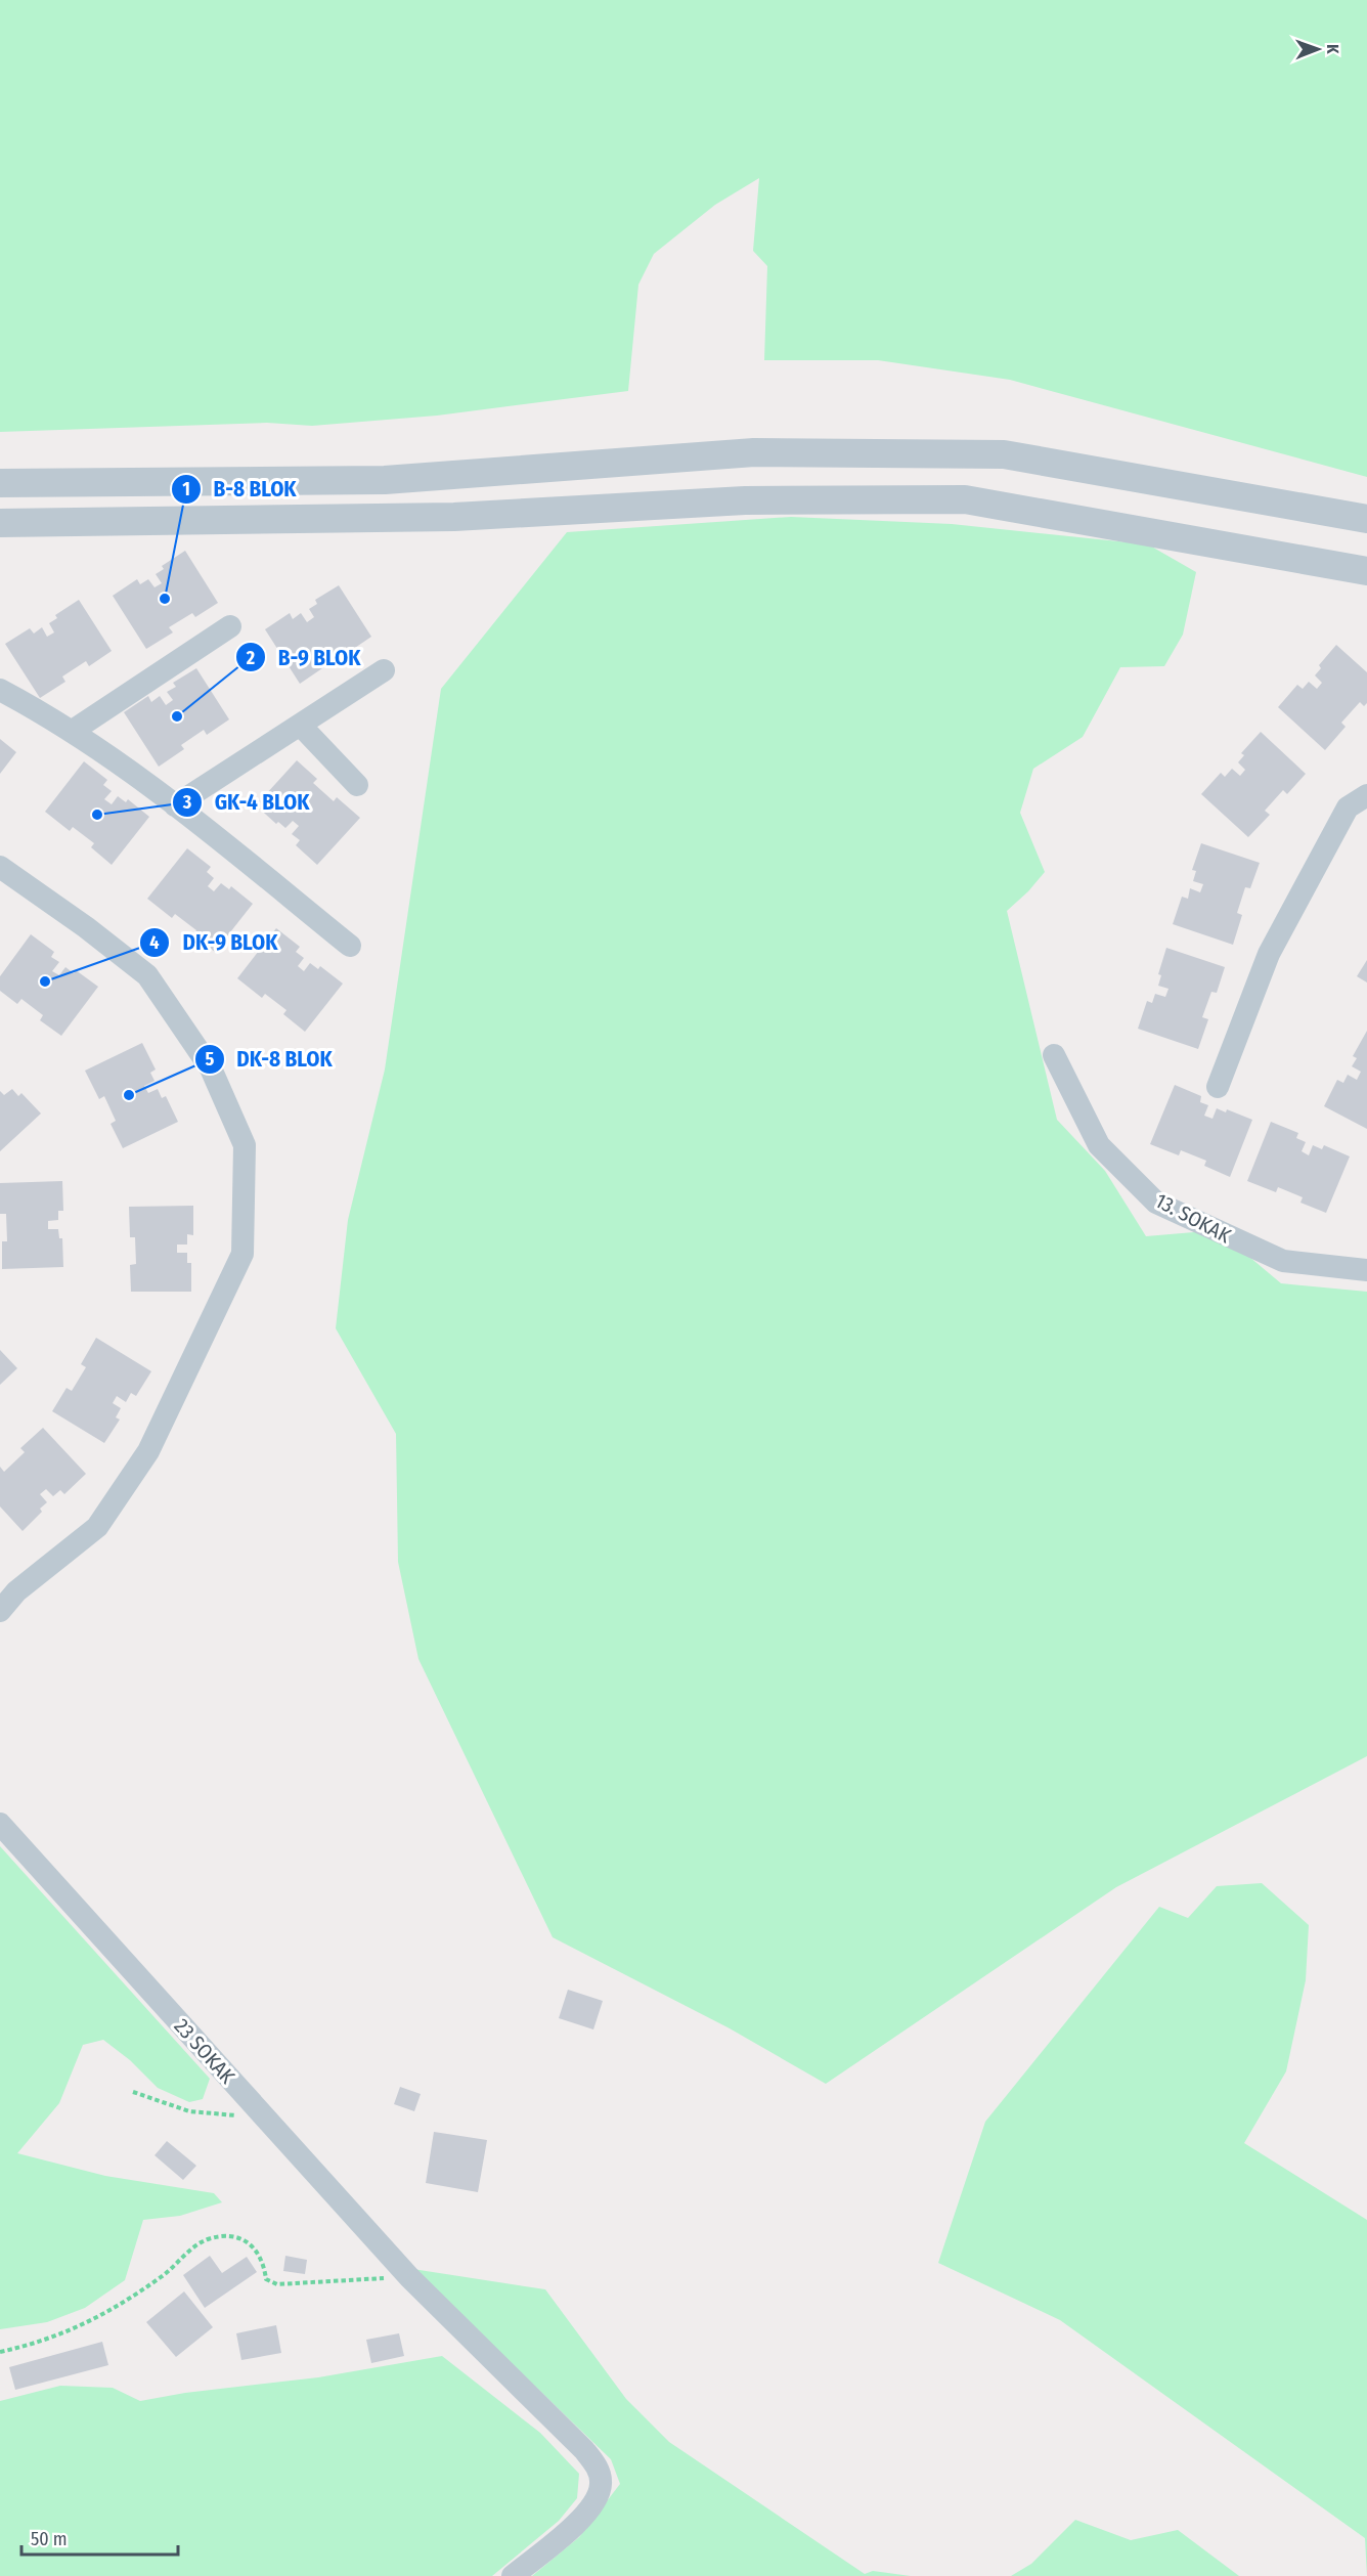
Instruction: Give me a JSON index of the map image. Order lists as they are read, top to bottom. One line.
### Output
{"streets":{"street":["13. SOKAK","23 SOKAK"]},"places":["B-8 BLOK","B-9 BLOK","GK-4 BLOK","DK-9 BLOK","DK-8 BLOK"],"scale_bar":"50 m","north":"right"}
